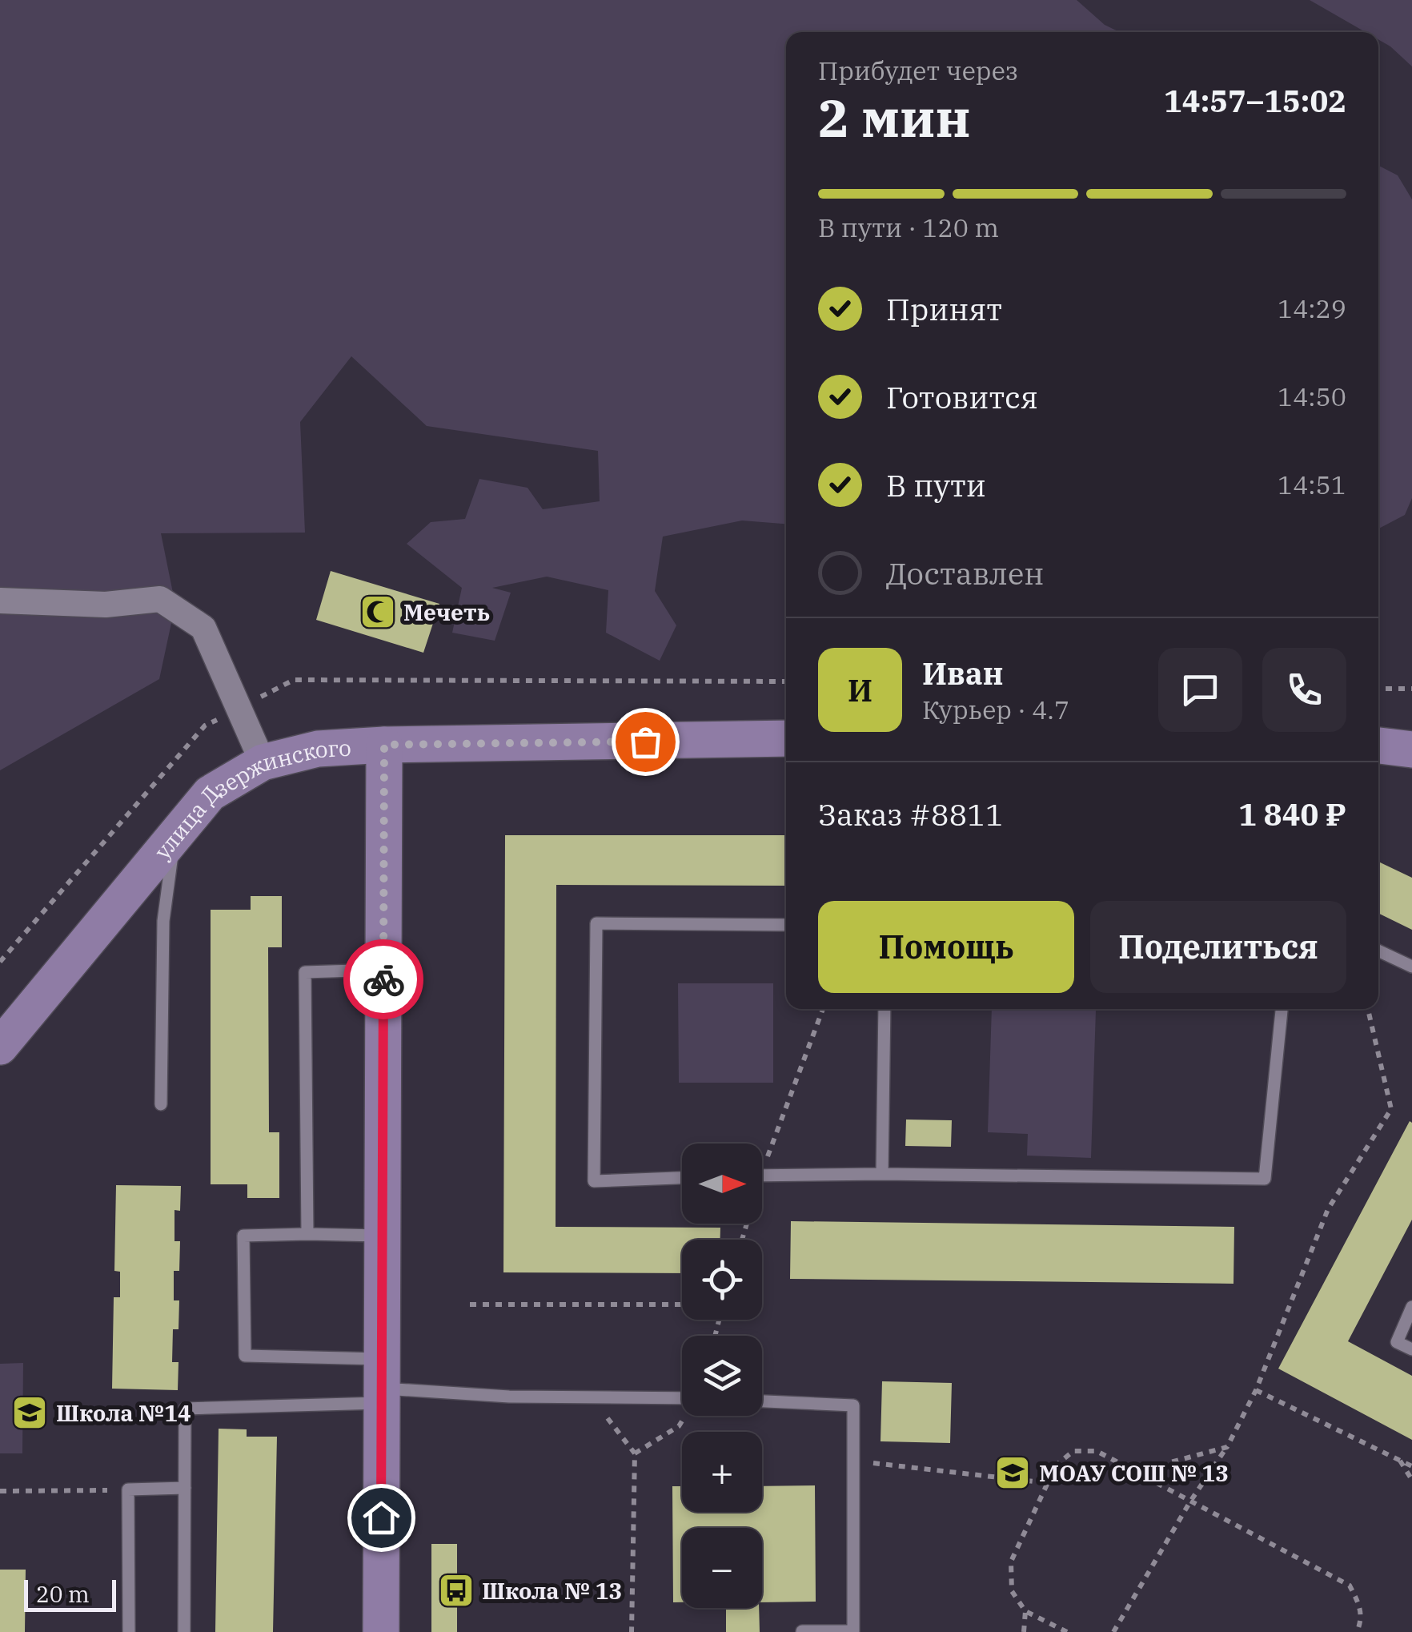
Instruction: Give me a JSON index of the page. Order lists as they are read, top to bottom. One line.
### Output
{"streets":{"main road":["улица Дзержинского"]},"places":{"mosque":["Мечеть"],"school or university":["Школа №14","МОАУ СОШ № 13"],"bus stop":["Школа № 13"]},"scale_bar":"20 m","north":"right","page":{"heading":["2 мин","Прибудет через","14:57–15:02"],"panel":["Иван","Курьер · 4.7","Заказ #8811","1 840 ₽"],"bar":"В пути · 120 m","list":[["Принят","14:29"],["Готовится","14:50"],["В пути","14:51"],"Доставлен"],"round":"И","buttons":["Помощь","Поделиться"],"map_buttons":["+","−"],"scale":"20 m"}}
